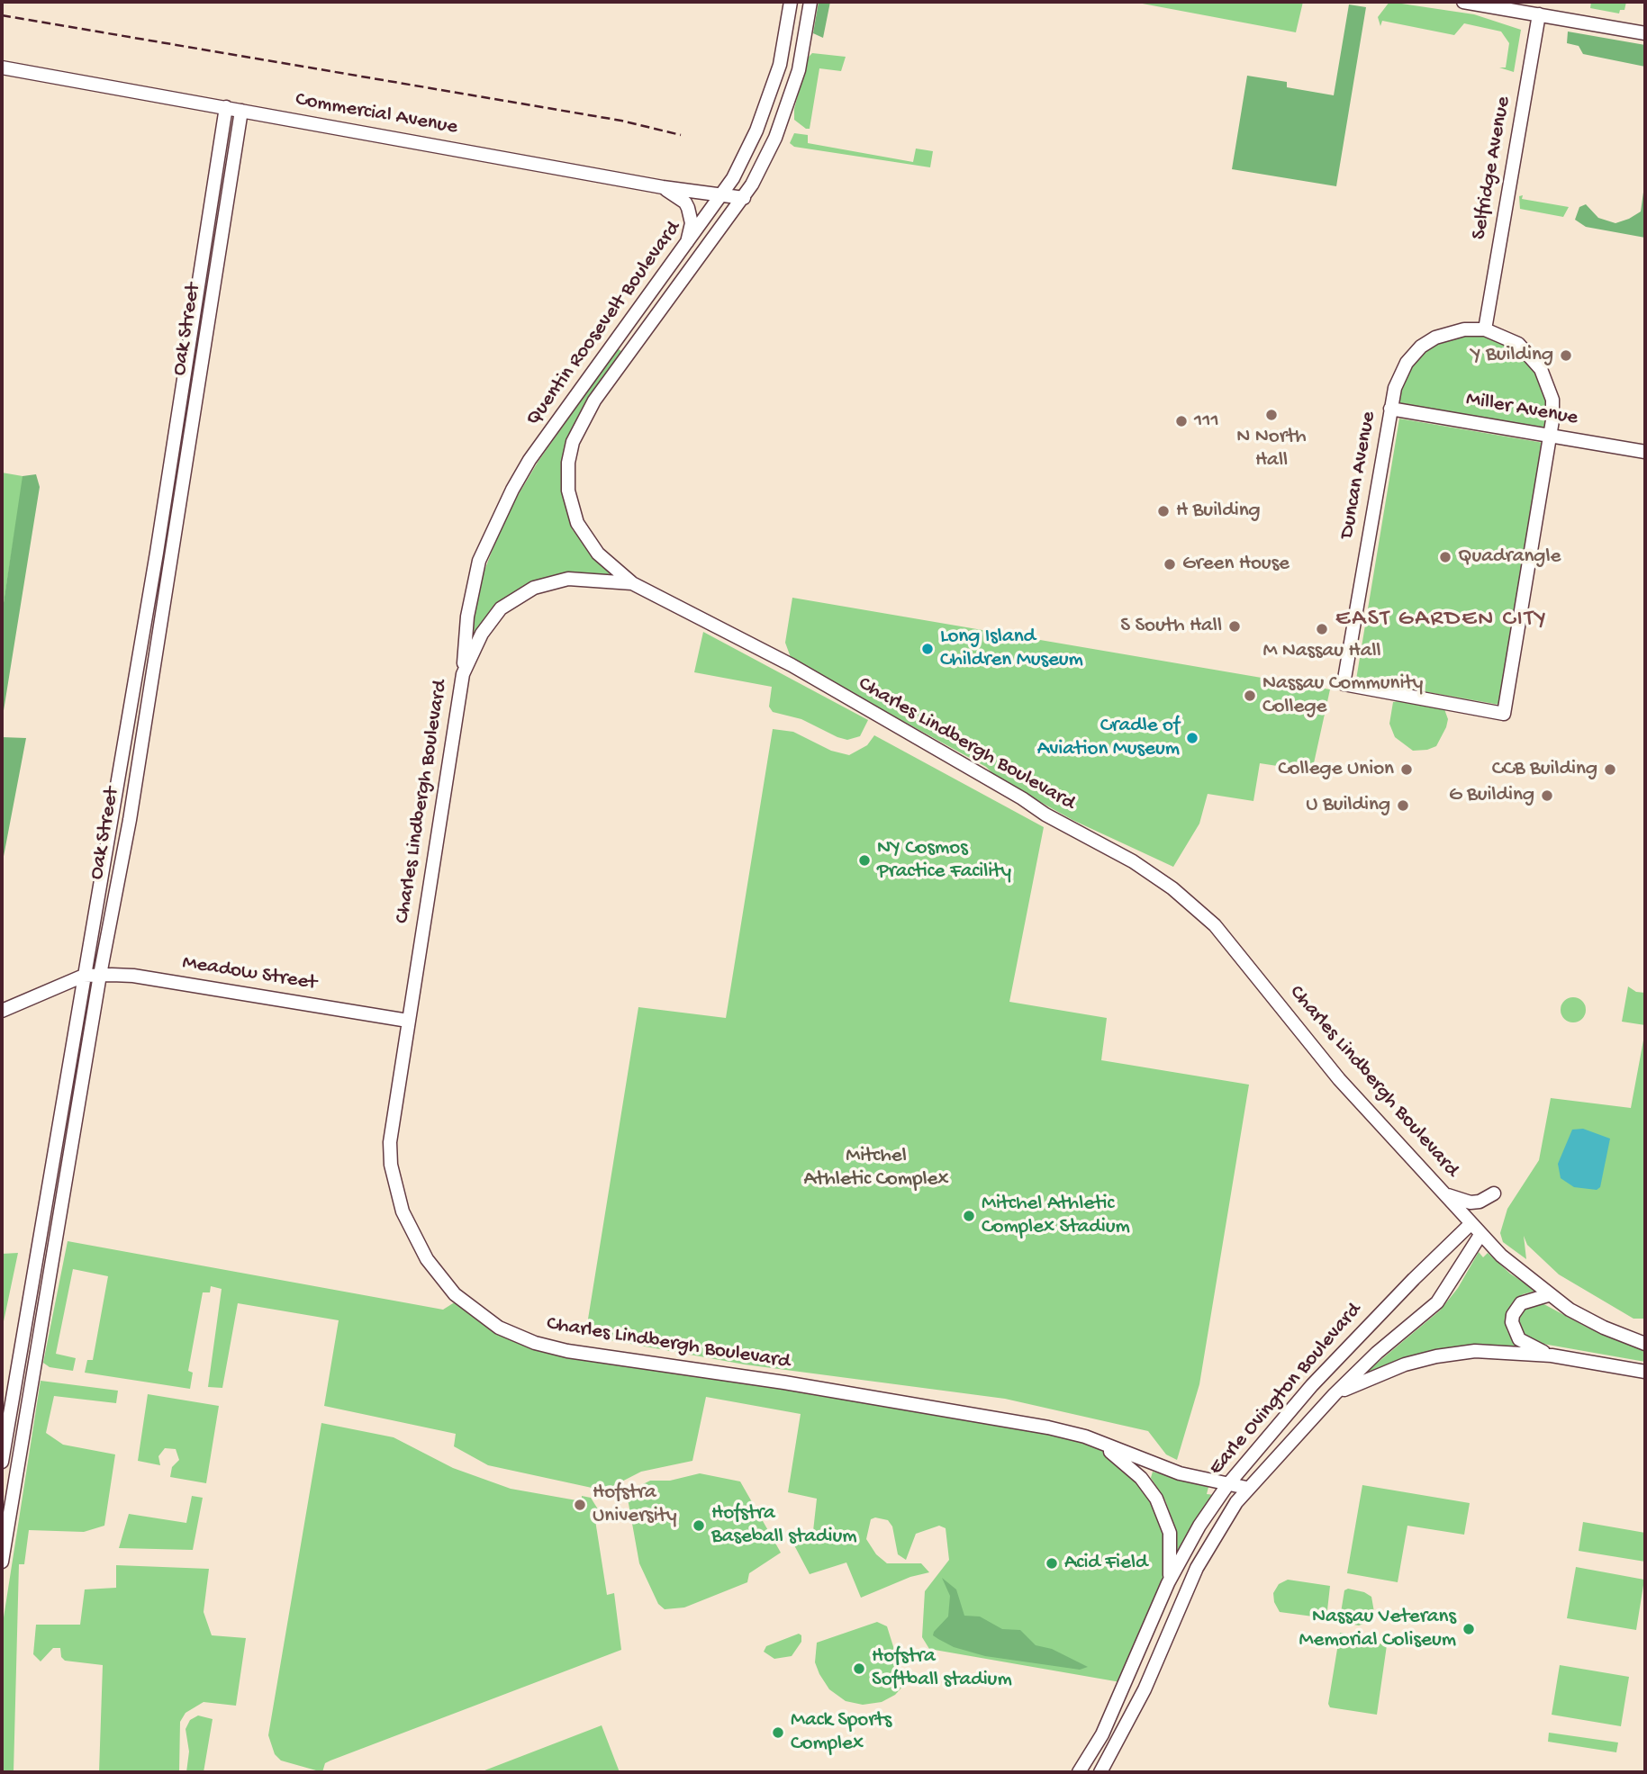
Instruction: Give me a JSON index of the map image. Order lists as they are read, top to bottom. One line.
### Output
{"streets":{"street":["Commercial Avenue","Selfridge Avenue","Quentin Roosevelt Boulevard","Oak Street","Miller Avenue","Duncan Avenue","Charles Lindbergh Boulevard","Meadow Street","Earle Ovington Boulevard"]},"crossings":[["Commercial Avenue","Quentin Roosevelt Boulevard"],["Commercial Avenue","Oak Street"],["Selfridge Avenue","Duncan Avenue"],["Quentin Roosevelt Boulevard","Charles Lindbergh Boulevard"],["Oak Street","Meadow Street"],["Miller Avenue","Duncan Avenue"],["Charles Lindbergh Boulevard","Meadow Street"],["Charles Lindbergh Boulevard","Earle Ovington Boulevard"]],"districts":["EAST GARDEN CITY"],"parks":["Mitchel Athletic Complex"],"places":["Y Building","N North Hall","111","H Building","Quadrangle","Green House","S South Hall","M Nassau Hall","Long Island Children Museum","Nassau Community College","Cradle of Aviation Museum","College Union","CCB Building","G Building","U Building","NY Cosmos Practice Facility","Mitchel Athletic Complex Stadium","Hofstra University","Hofstra Baseball stadium","Acid Field","Nassau Veterans Memorial Coliseum","Hofstra Softball stadium","Mack Sports Complex"]}
